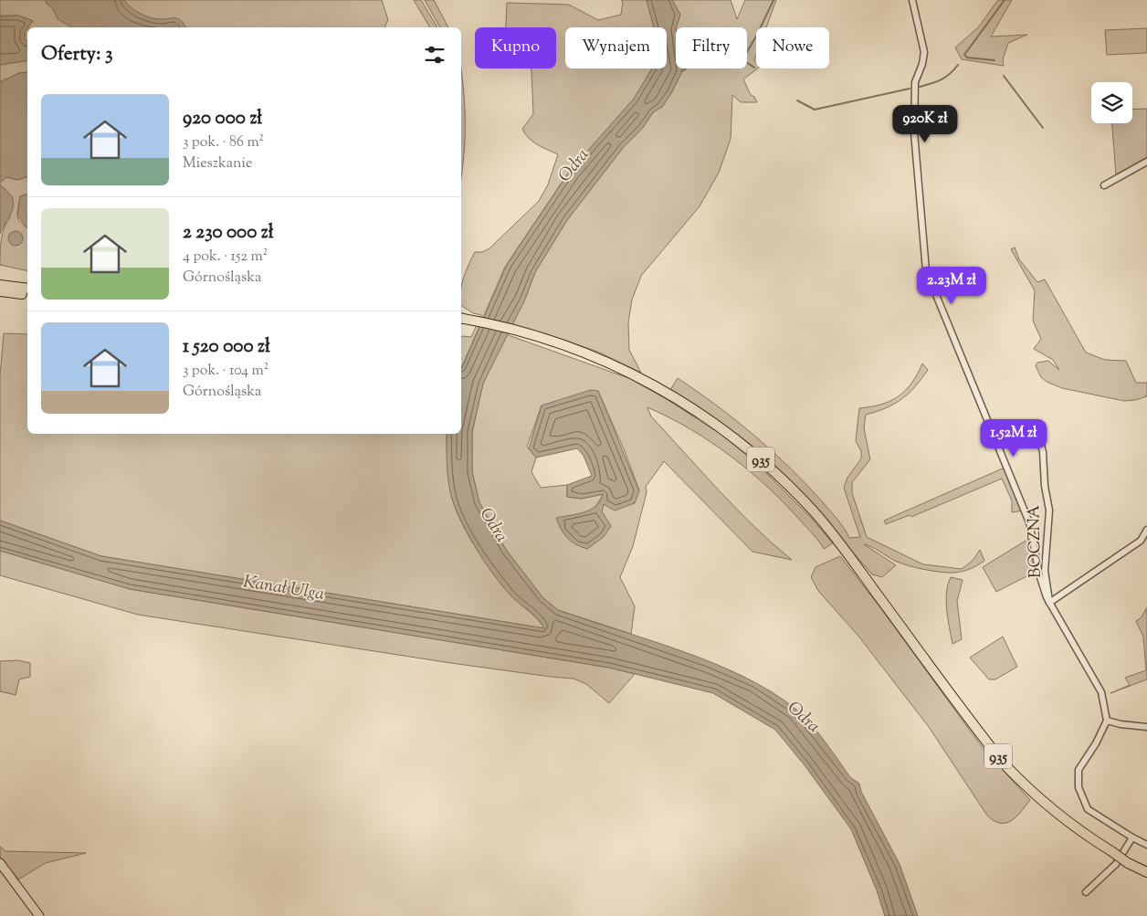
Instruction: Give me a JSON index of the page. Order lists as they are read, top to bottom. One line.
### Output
{"streets":{"main road":["935"],"street":["BOCZNA"]},"water":["Odra","Kanał Ulga"],"page":{"chip":["Kupno","Wynajem","Filtry","Nowe"],"heading":"Oferty: 3","list":[{"name":"920 000 zł","note":"3 pok. · 86 m² · Mieszkanie"},{"name":"2 230 000 zł","note":"4 pok. · 152 m² · Górnośląska"},{"name":"1 520 000 zł","note":"3 pok. · 104 m² · Górnośląska"}],"price":["920K zł","2.23M zł","1.52M zł"]}}
